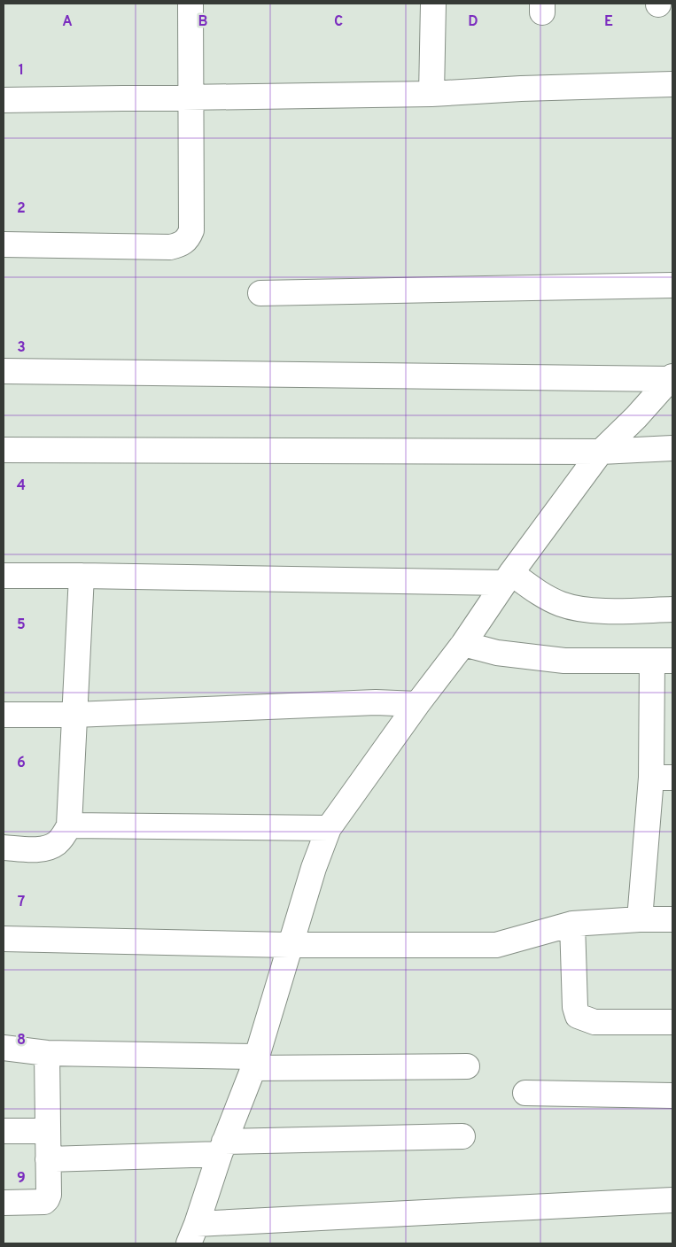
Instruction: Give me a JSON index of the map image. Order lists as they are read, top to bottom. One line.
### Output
{"grid":{"columns":["A","B","C","D","E"],"rows":["1","2","3","4","5","6","7","8","9"]}}
